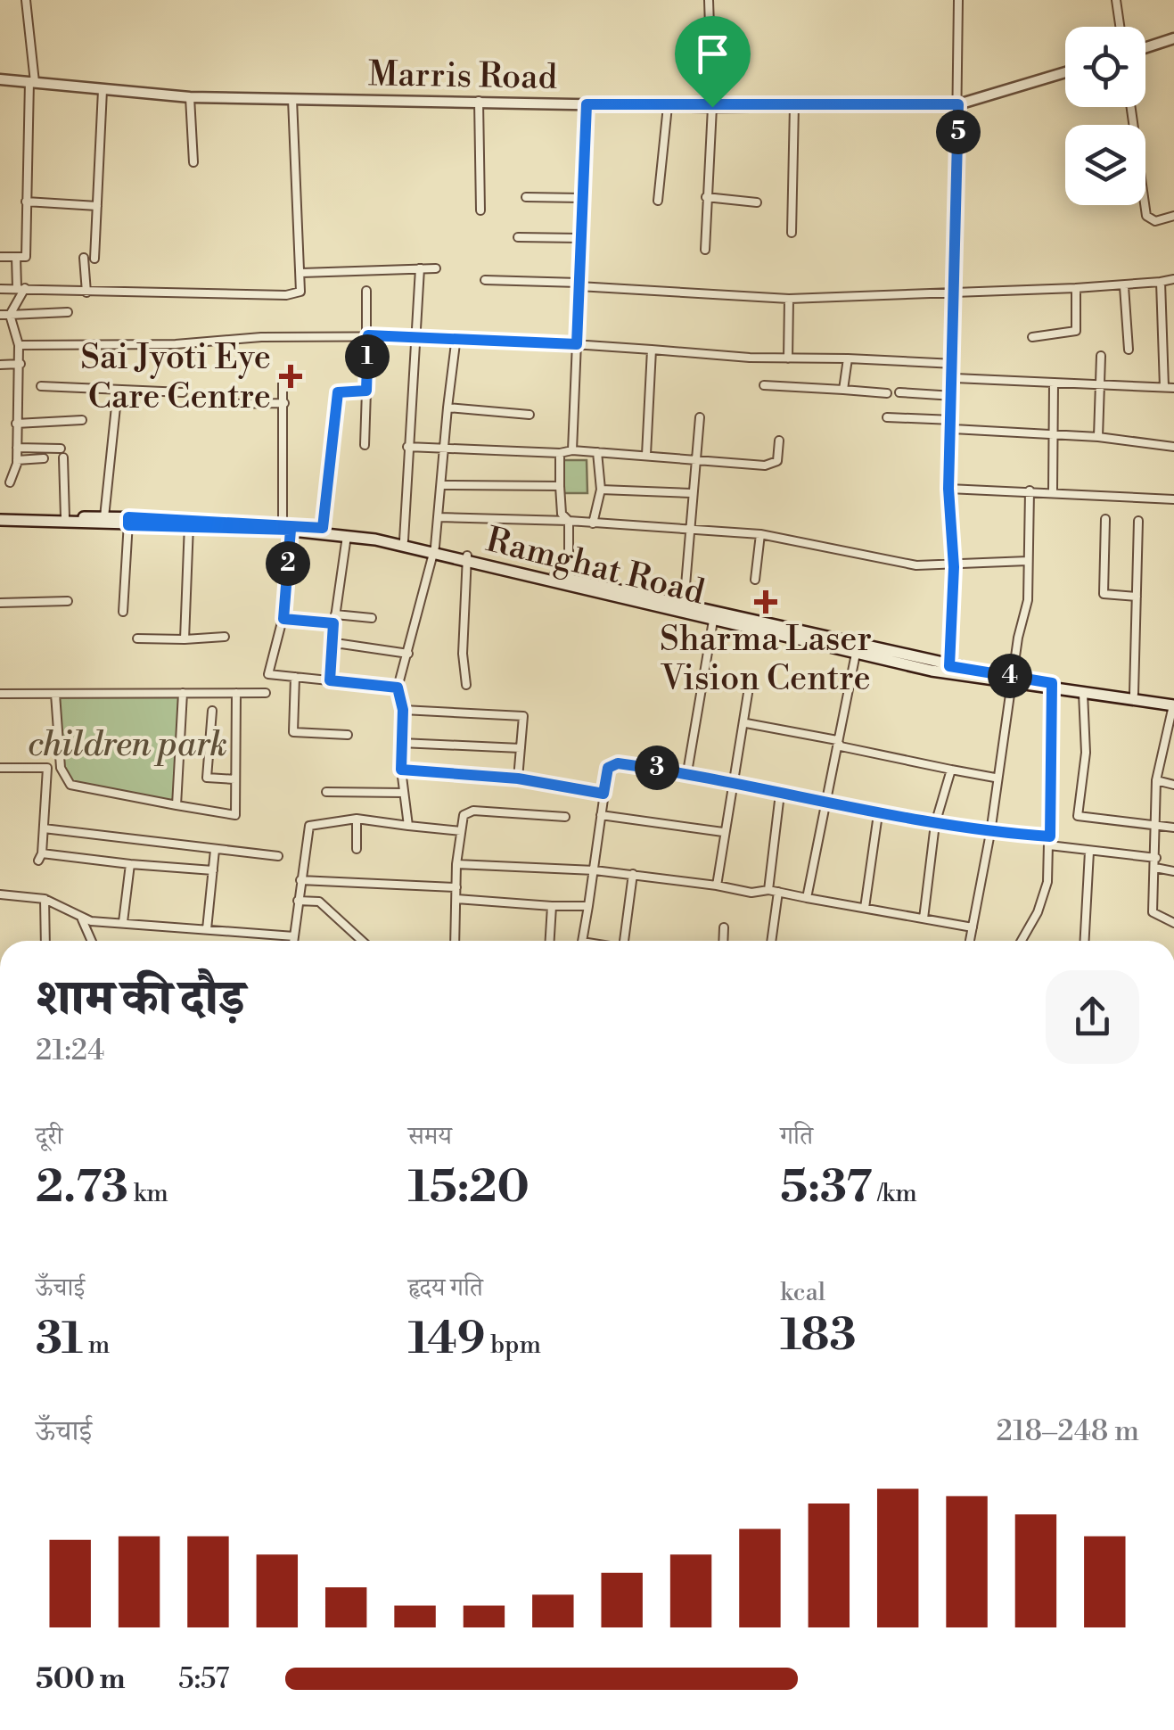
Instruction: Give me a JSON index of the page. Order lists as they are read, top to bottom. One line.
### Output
{"streets":{"main road":["Ramghat Road"],"street":["Marris Road"]},"parks":["children park"],"places":{"health":["Sai Jyoti Eye Care Centre","Sharma Laser Vision Centre"]},"page":{"pins":["5","1","2","4","3"],"heading":["शाम की दौड़","21:24"],"stats":[["दूरी","2.73 km"],["समय","15:20"],["गति","5:37 /km"],["ऊँचाई","31 m"],["हृदय गति","149 bpm"],["kcal","183"]],"chart":["ऊँचाई","218–248 m"],"list":[{"name":"500 m","note":"5:57"}]}}
